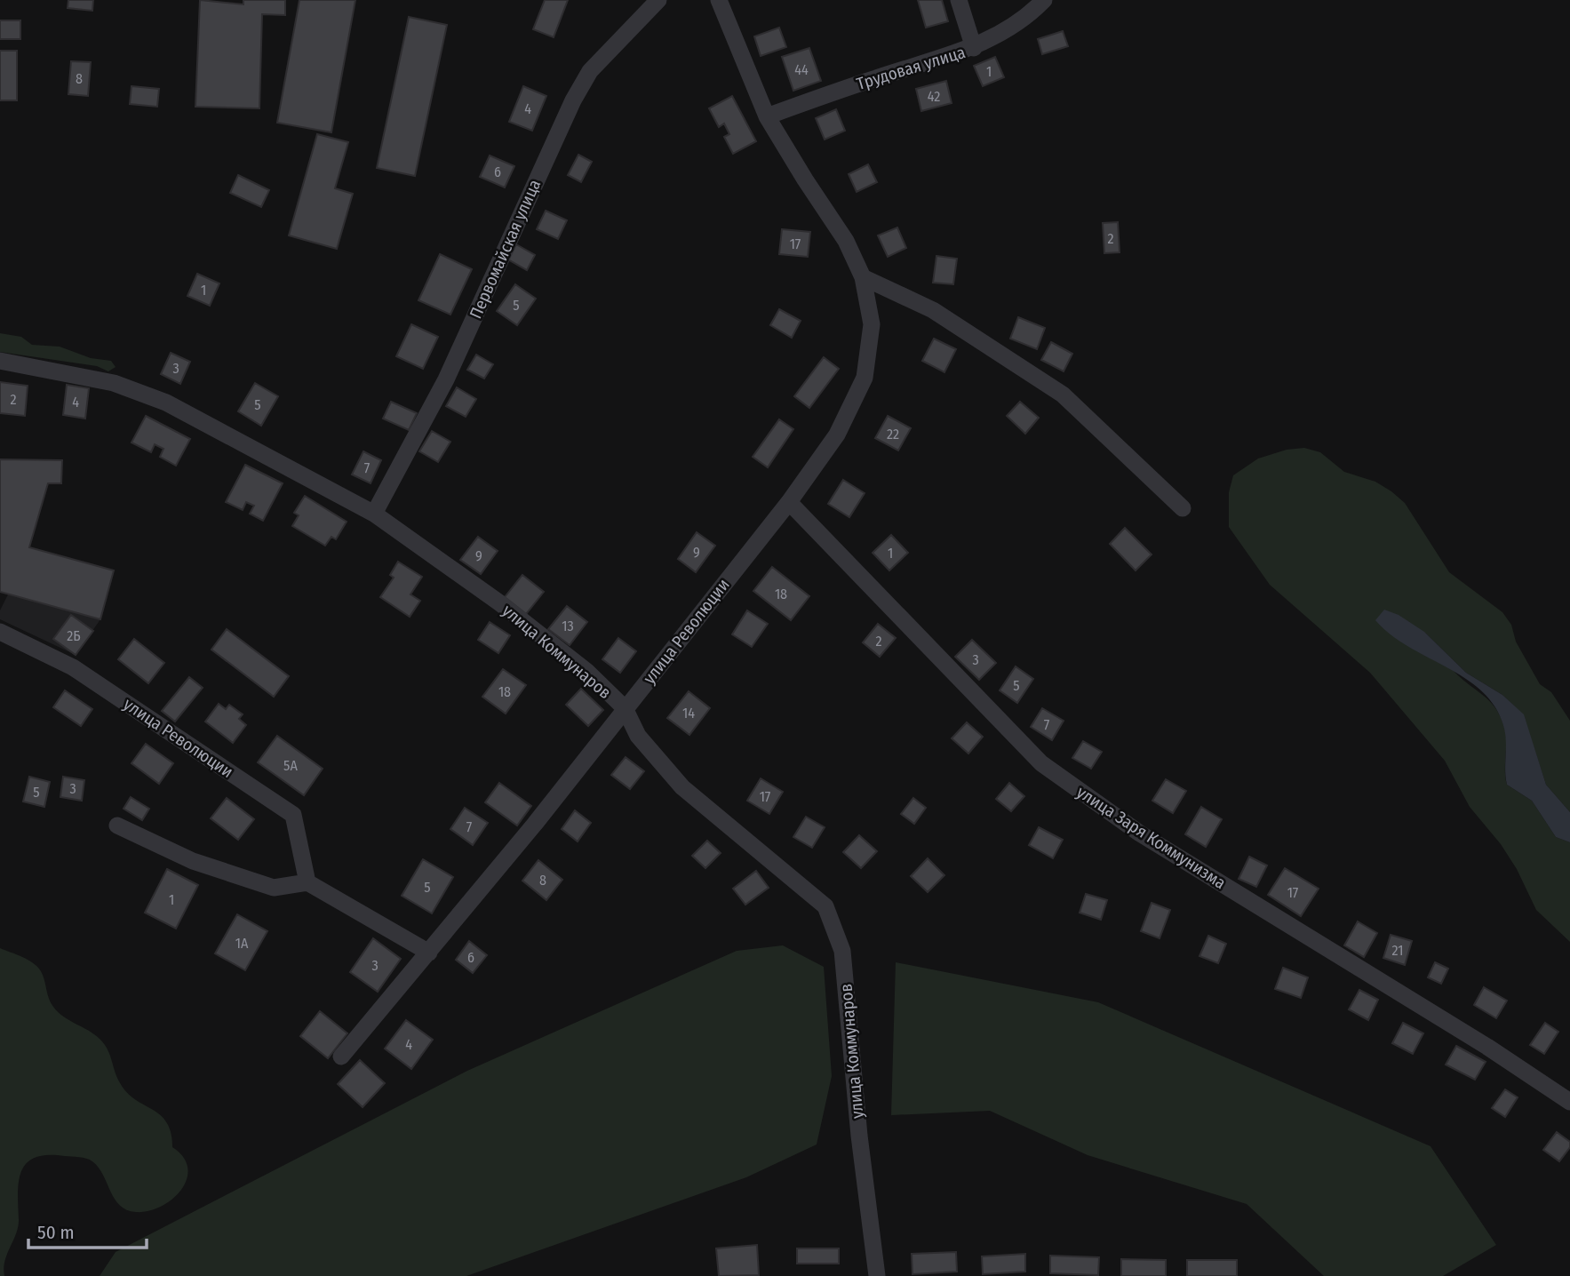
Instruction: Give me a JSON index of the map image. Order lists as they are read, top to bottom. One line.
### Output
{"streets":{"street":["Трудовая улица","Первомайская улица","улица Революции","улица Коммунаров","улица Заря Коммунизма"]},"crossings":[["Трудовая улица","улица Революции"],["Первомайская улица","улица Коммунаров"],["улица Революции","улица Коммунаров"],["улица Революции","улица Заря Коммунизма"]],"house_numbers":["44","1","8","42","4","6","2","17","1","5","3","2","4","5","22","7","9","1","9","18","13","2Б","2","3","5","18","14","7","5А","3","5","17","7","8","5","17","1","1А","21","6","3","4"],"scale_bar":"50 m"}
